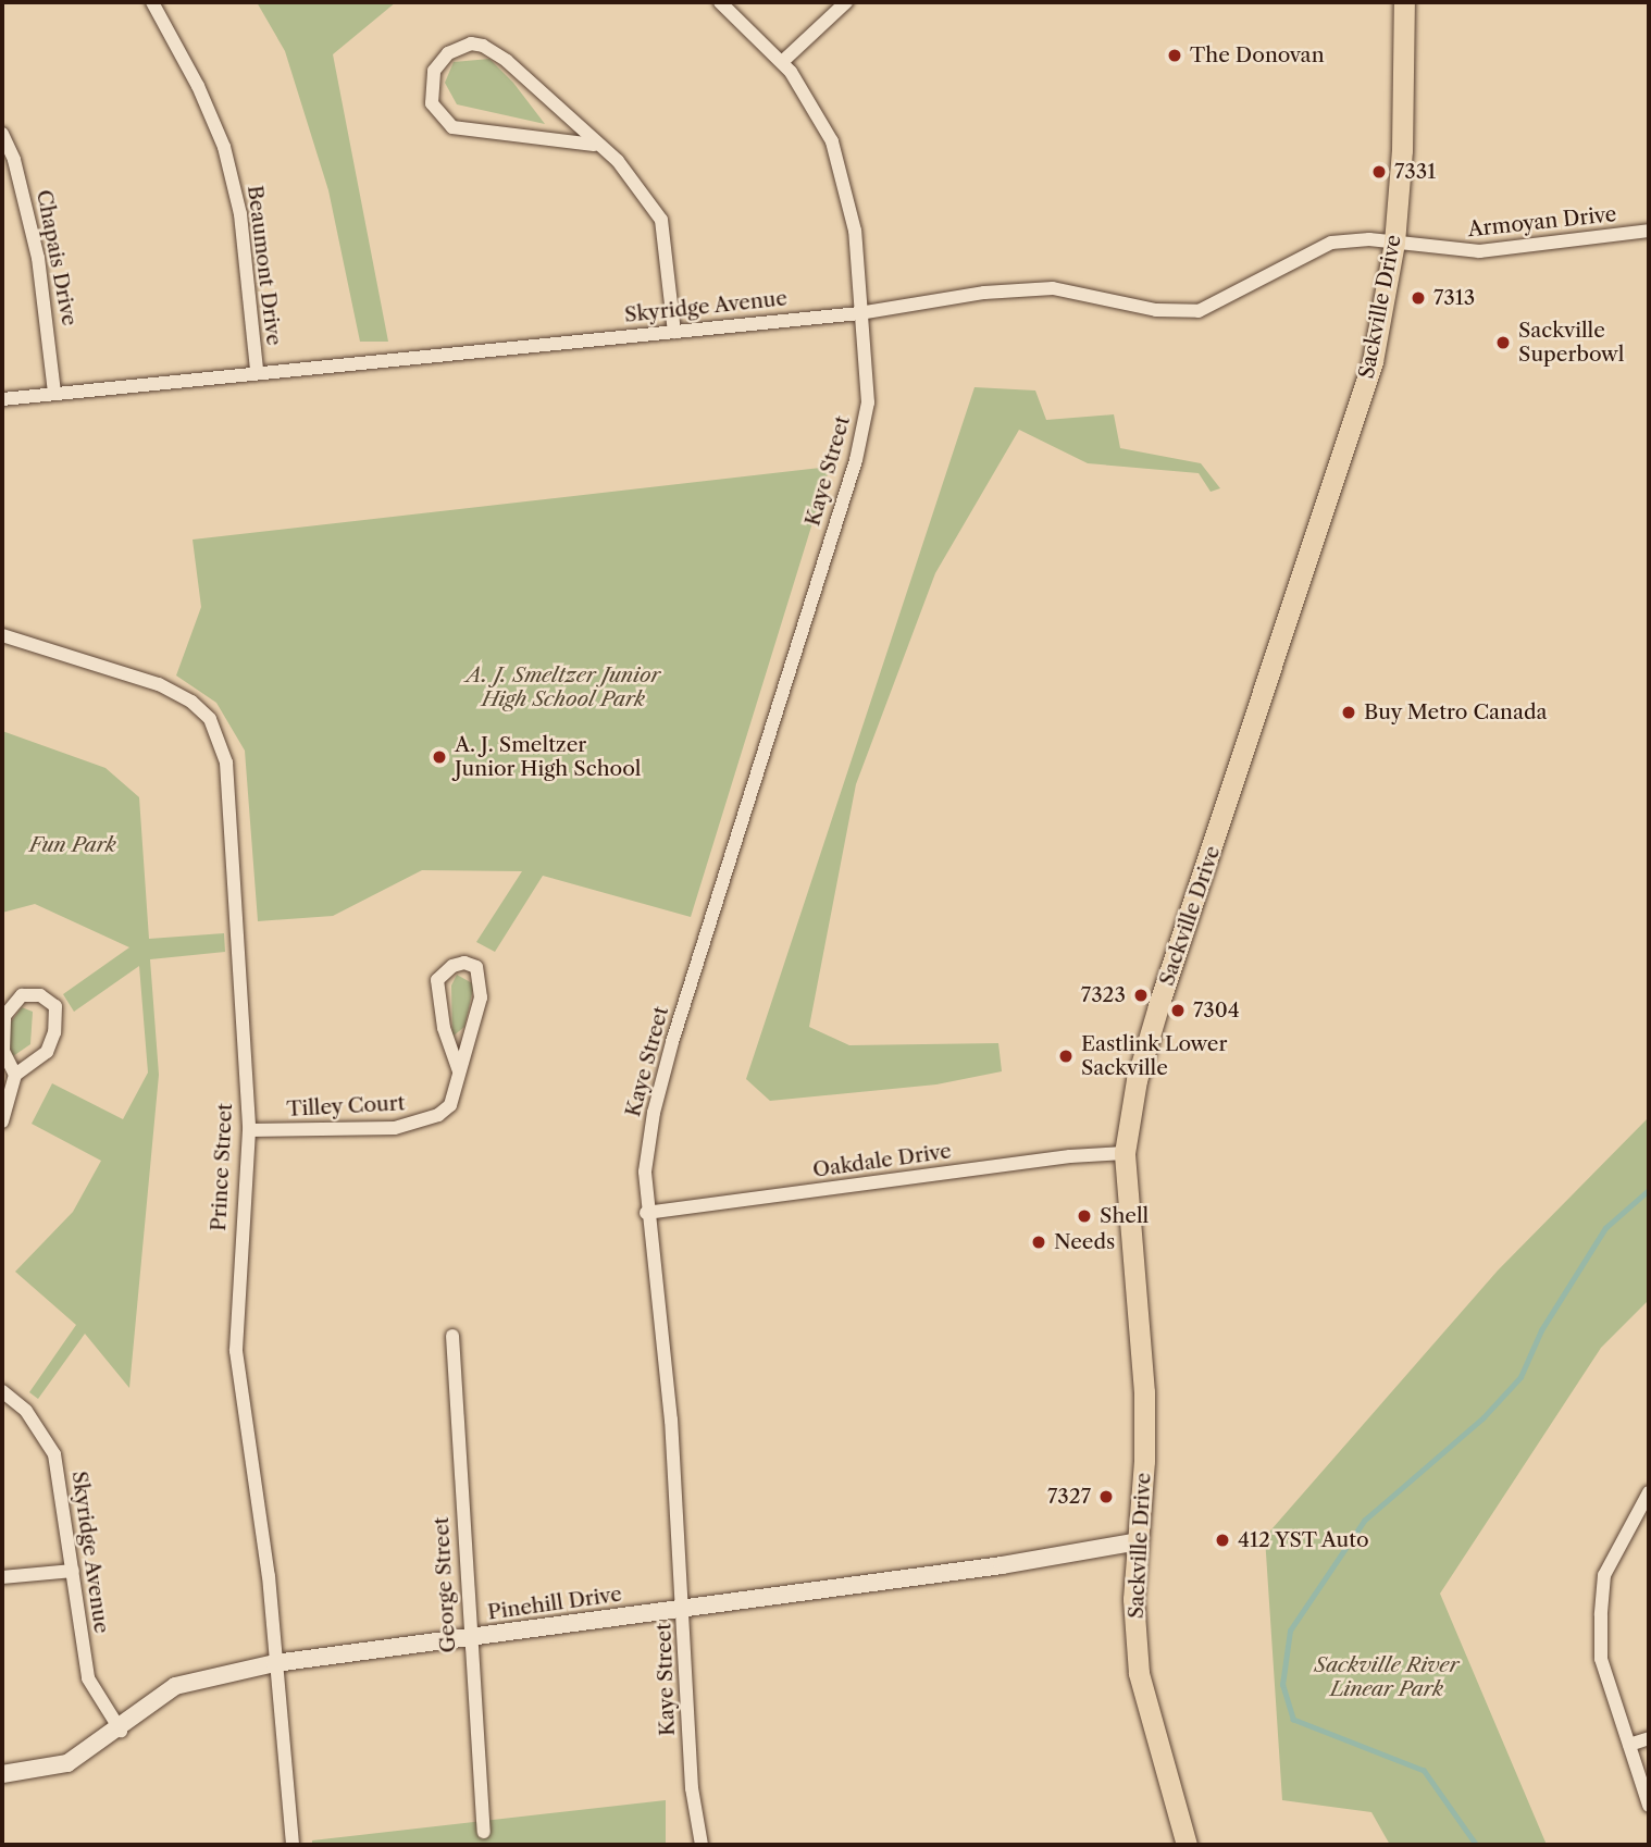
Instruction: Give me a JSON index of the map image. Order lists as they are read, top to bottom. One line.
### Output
{"streets":{"main road":["Sackville Drive"],"street":["Armoyan Drive","Chapais Drive","Beaumont Drive","Skyridge Avenue","Kaye Street","Tilley Court","Oakdale Drive","Prince Street","George Street","Pinehill Drive"]},"crossings":[["Armoyan Drive","Skyridge Avenue"],["Armoyan Drive","Sackville Drive"],["Chapais Drive","Skyridge Avenue"],["Beaumont Drive","Skyridge Avenue"],["Skyridge Avenue","Sackville Drive"],["Skyridge Avenue","Kaye Street"],["Skyridge Avenue","Pinehill Drive"],["Sackville Drive","Oakdale Drive"],["Sackville Drive","Pinehill Drive"],["Kaye Street","Oakdale Drive"],["Kaye Street","Pinehill Drive"],["Tilley Court","Prince Street"],["Prince Street","Pinehill Drive"],["George Street","Pinehill Drive"]],"parks":["A. J. Smeltzer Junior High School Park","Fun Park","Sackville River Linear Park"],"places":["The Donovan","7331","7313","Sackville Superbowl","Buy Metro Canada","A. J. Smeltzer Junior High School","7323","7304","Eastlink Lower Sackville","Shell","Needs","7327","412 YST Auto"]}
